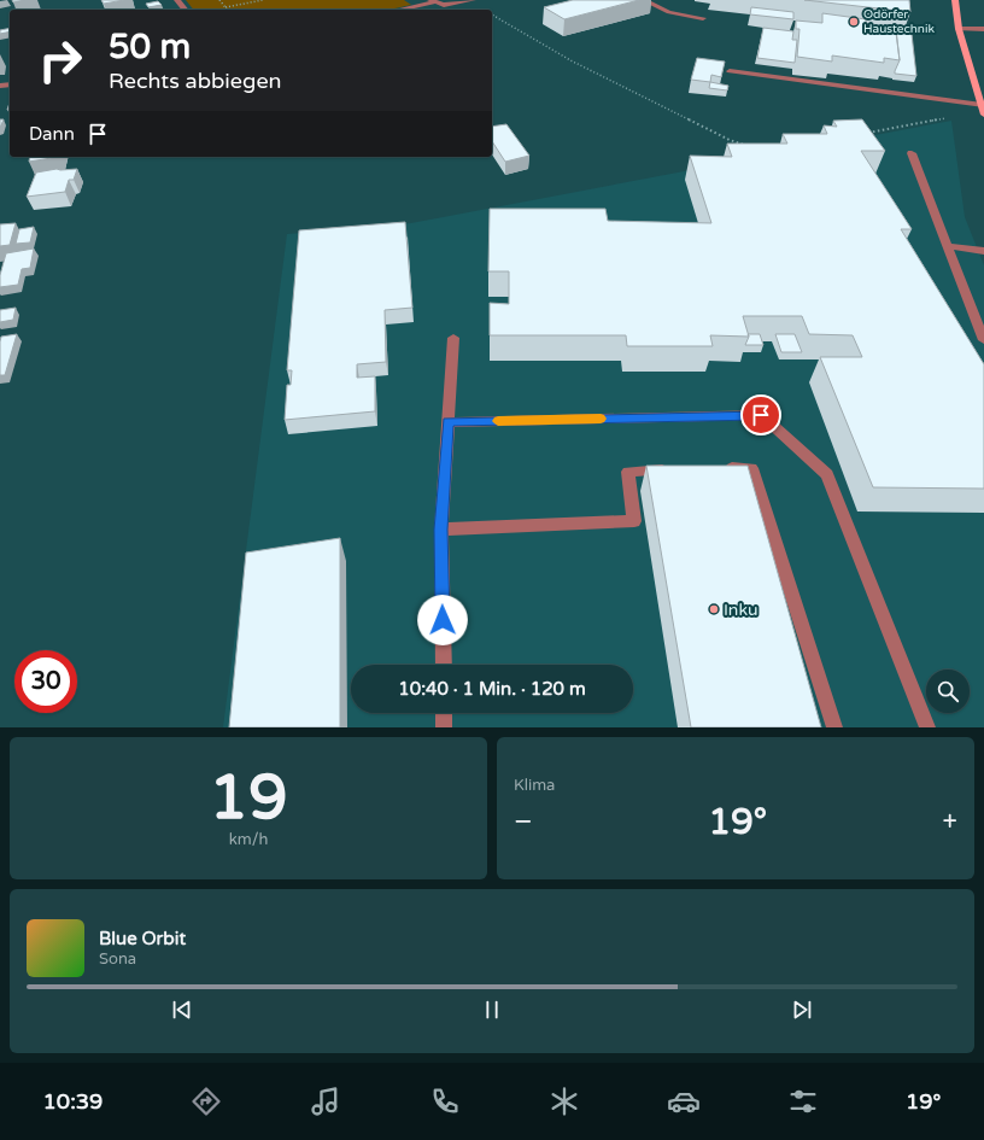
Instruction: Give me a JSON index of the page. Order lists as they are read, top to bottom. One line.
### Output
{"places":["Odörfer Haustechnik","Inku"],"page":{"turn":["50 m","Rechts abbiegen"],"then":"Dann","limit":"30","trip":"10:40 · 1 Min. · 120 m","tile":[["19","km/h"],"Klima"],"heat":["−","19°","+"],"song":["Blue Orbit","Sona"],"tabs":["10:39","19°"]}}
